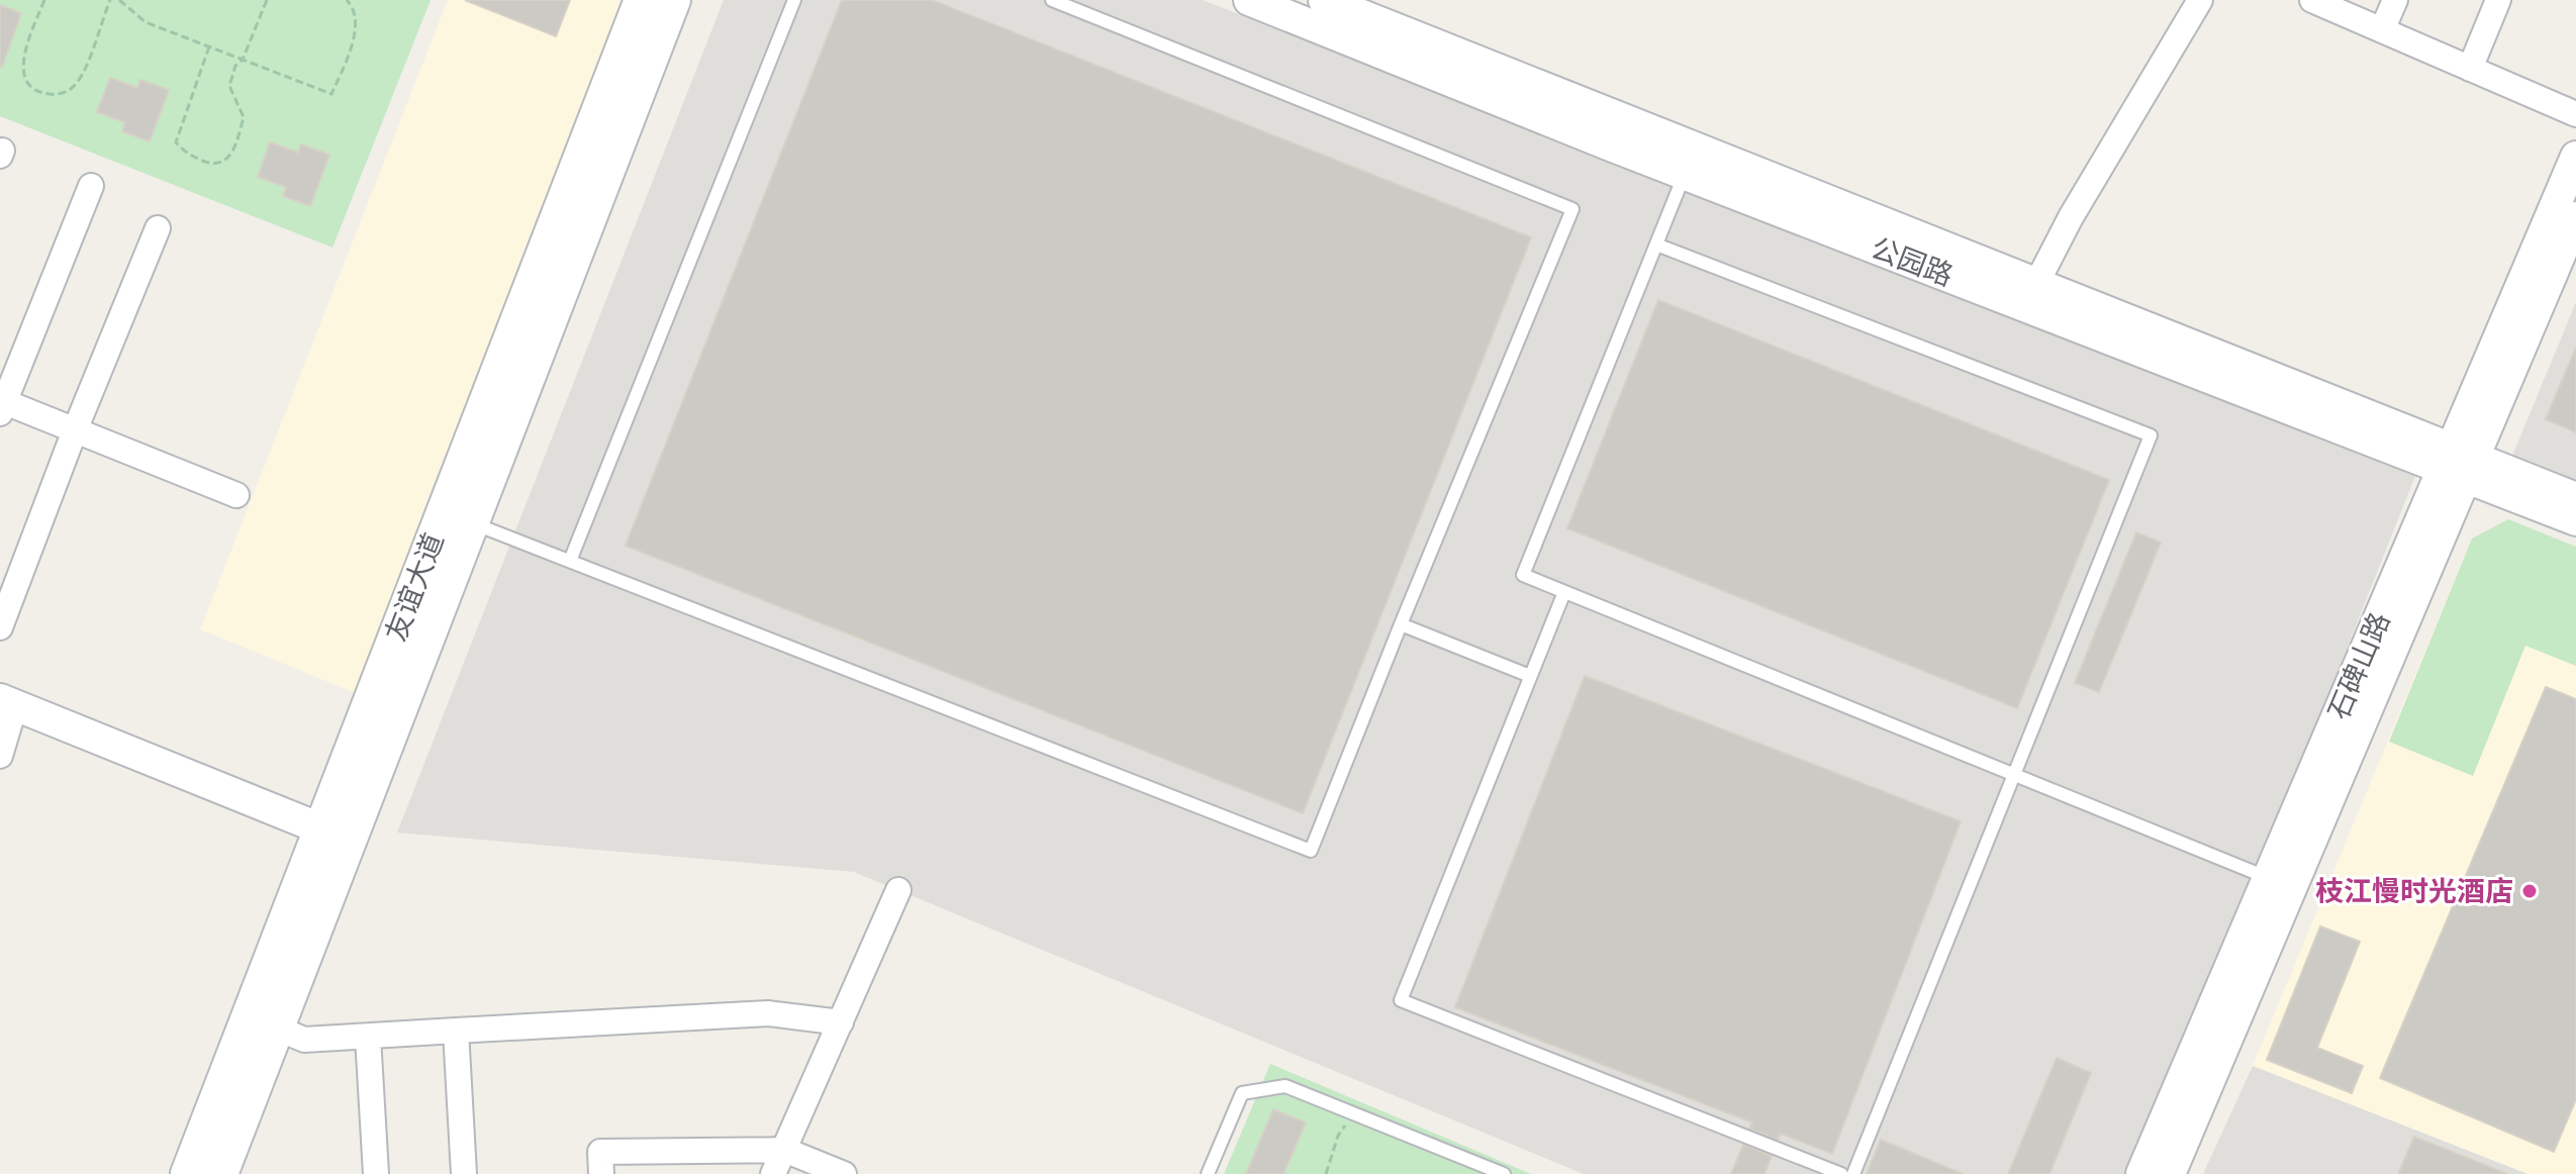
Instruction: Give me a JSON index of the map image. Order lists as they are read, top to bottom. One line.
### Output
{"streets":{"main road":["友谊大道"],"street":["公园路","石碑山路"]},"crossings":[["公园路","石碑山路"]],"places":["枝江慢时光酒店"]}
